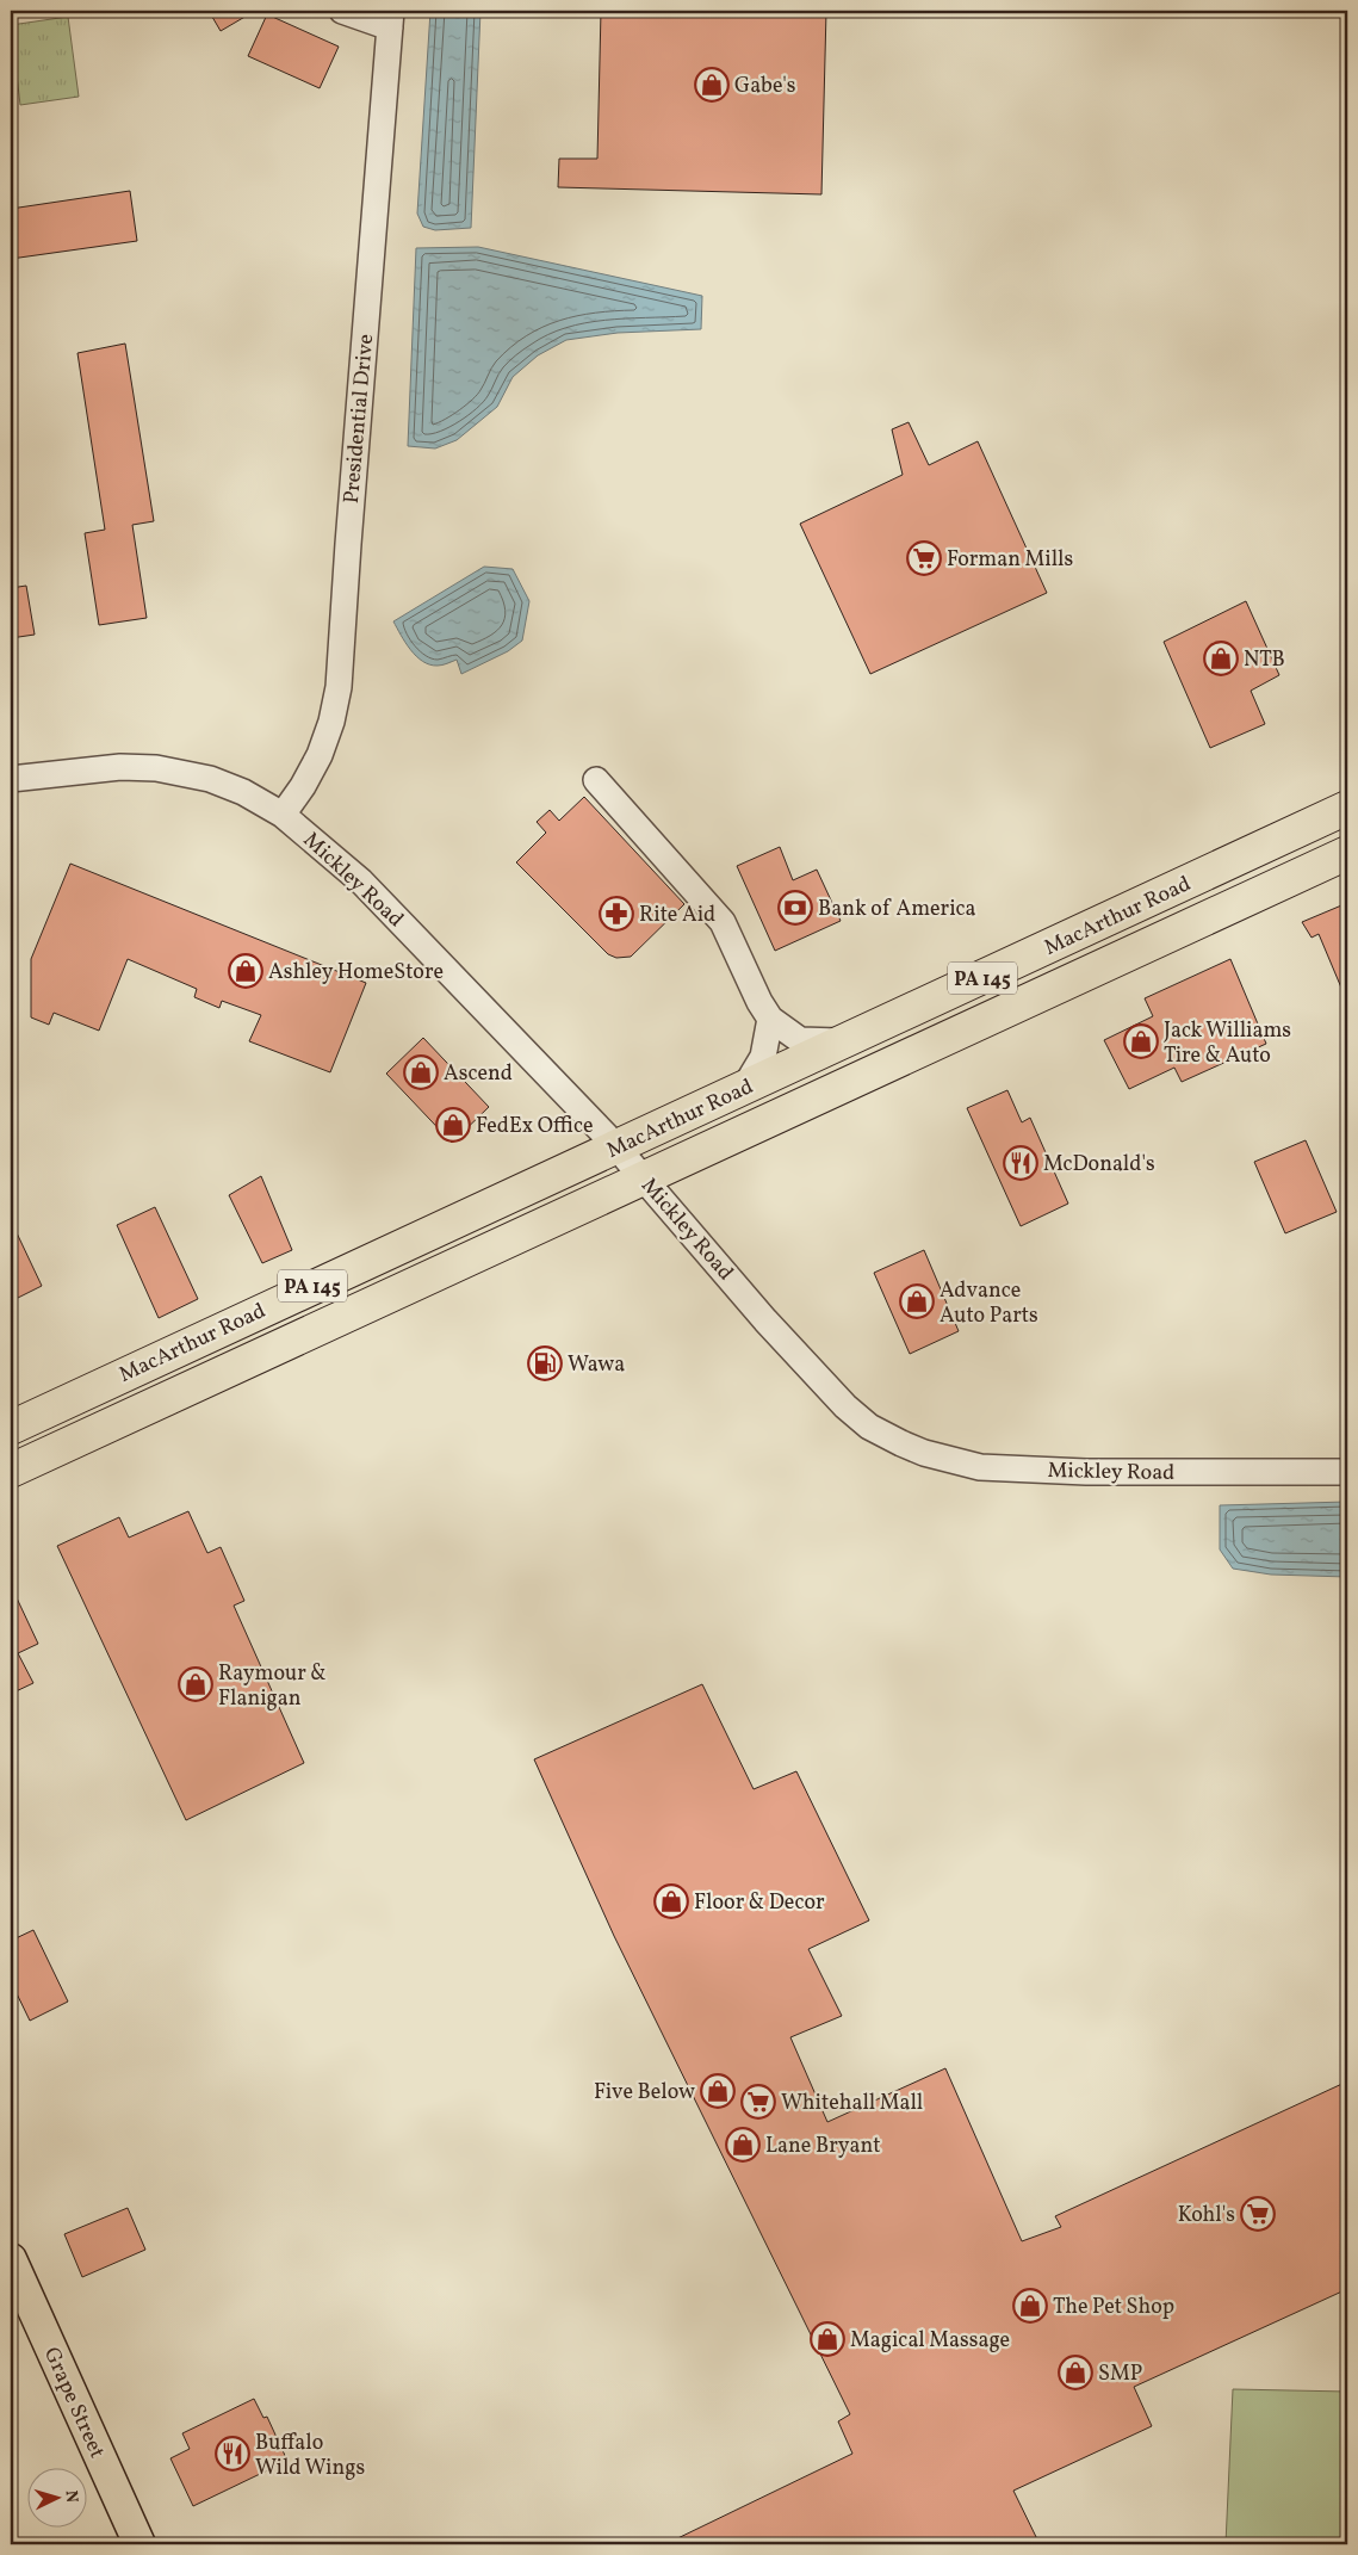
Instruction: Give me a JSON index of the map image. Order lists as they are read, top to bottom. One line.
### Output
{"streets":{"highway":["MacArthur Road","PA 145"],"main road":["Grape Street"],"street":["Presidential Drive","Mickley Road"]},"crossings":[["Presidential Drive","Mickley Road"],["Mickley Road","MacArthur Road"]],"places":{"shop":["Gabe's","NTB","Ashley HomeStore","Jack Williams Tire & Auto","Ascend","FedEx Office","Advance Auto Parts","Raymour & Flanigan","Floor & Decor","Five Below","Lane Bryant","The Pet Shop","Magical Massage","SMP"],"supermarket":["Forman Mills","Whitehall Mall","Kohl's"],"bank":["Bank of America"],"pharmacy":["Rite Aid"],"restaurant":["McDonald's","Buffalo Wild Wings"],"fuel station":["Wawa"]},"north":"right"}
